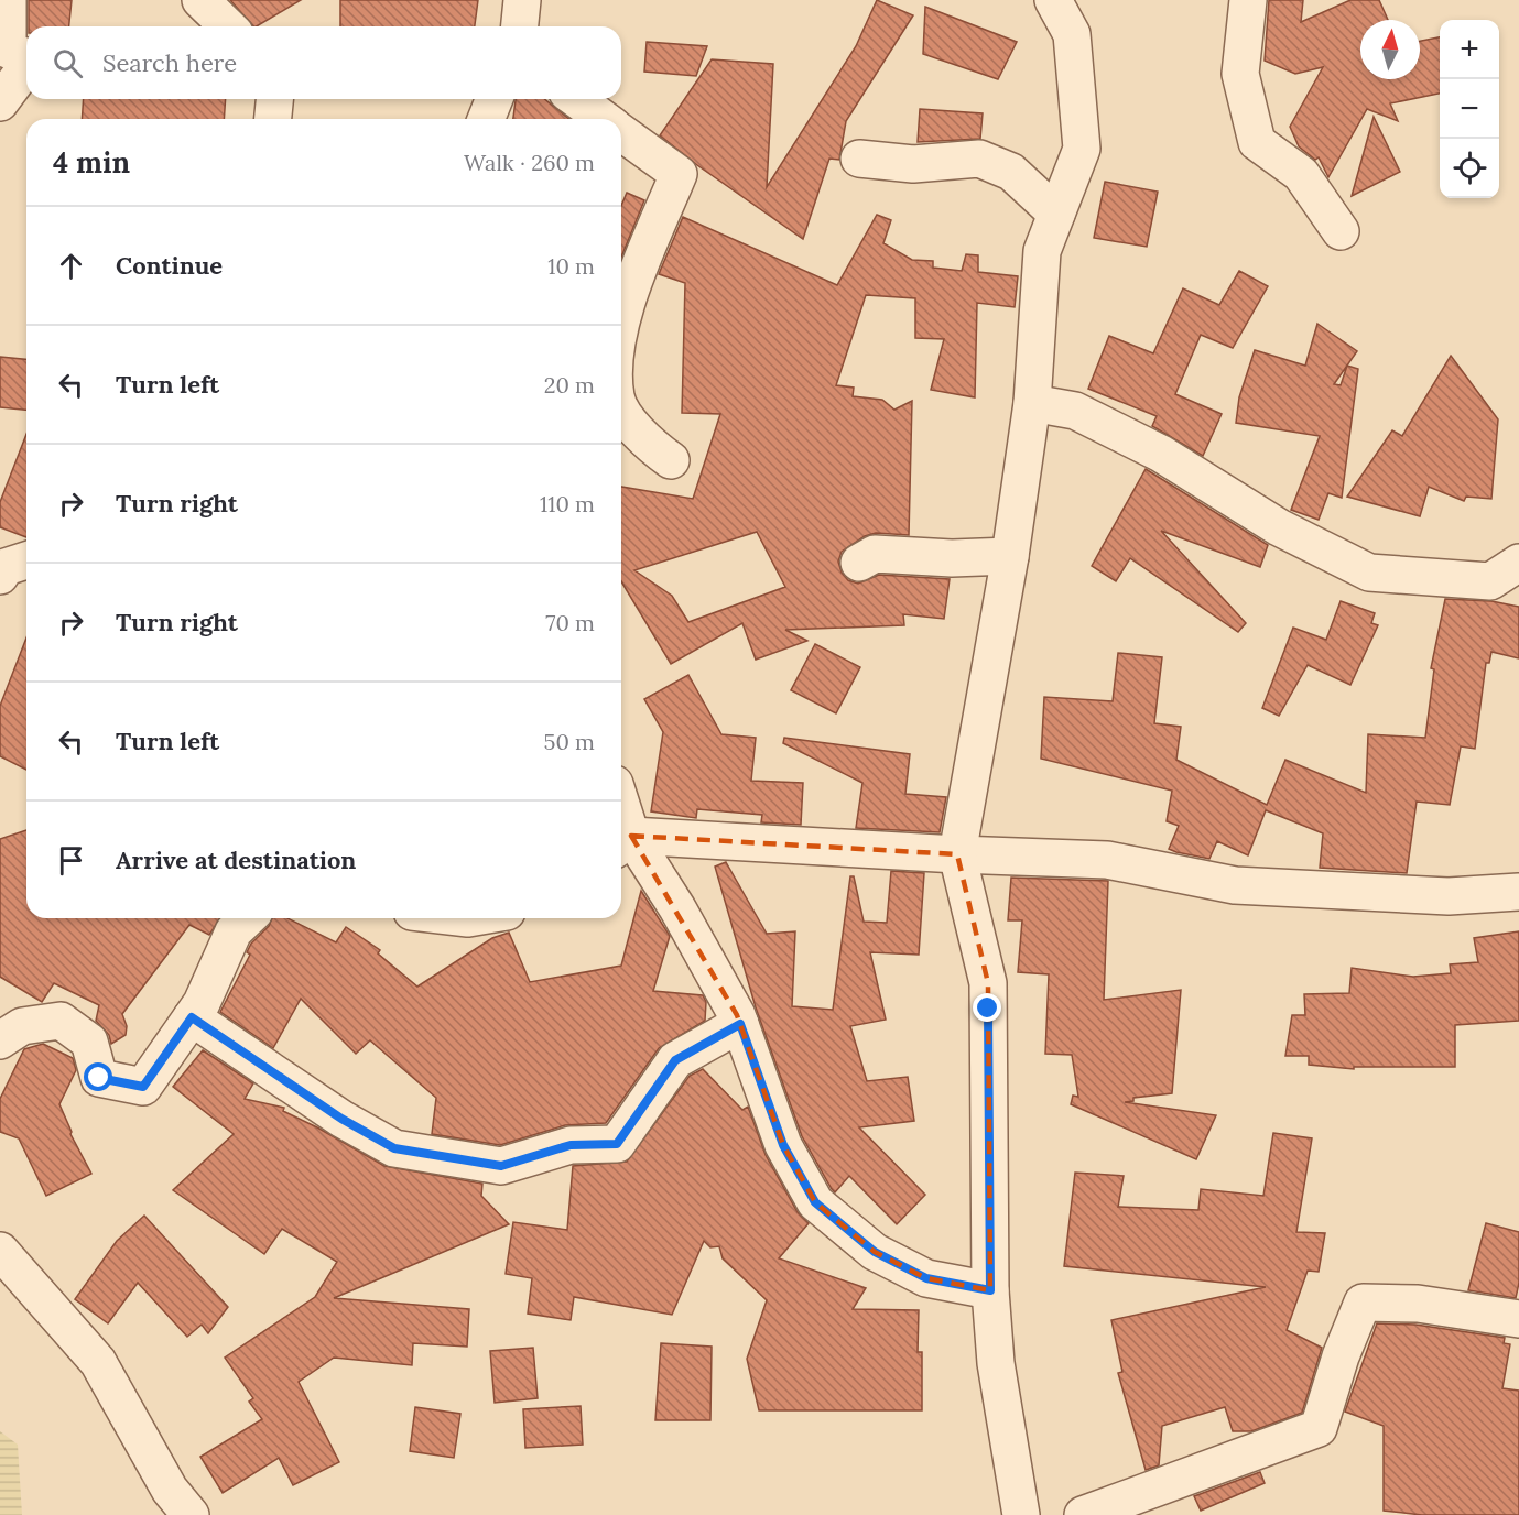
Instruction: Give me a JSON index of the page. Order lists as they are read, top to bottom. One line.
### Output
{"north":"top","page":{"map_buttons":["+","−"],"search":"Search here","heading":["4 min","Walk · 260 m"],"list":[["Continue","10 m"],["Turn left","20 m"],["Turn right","110 m"],["Turn right","70 m"],["Turn left","50 m"],"Arrive at destination"]}}
